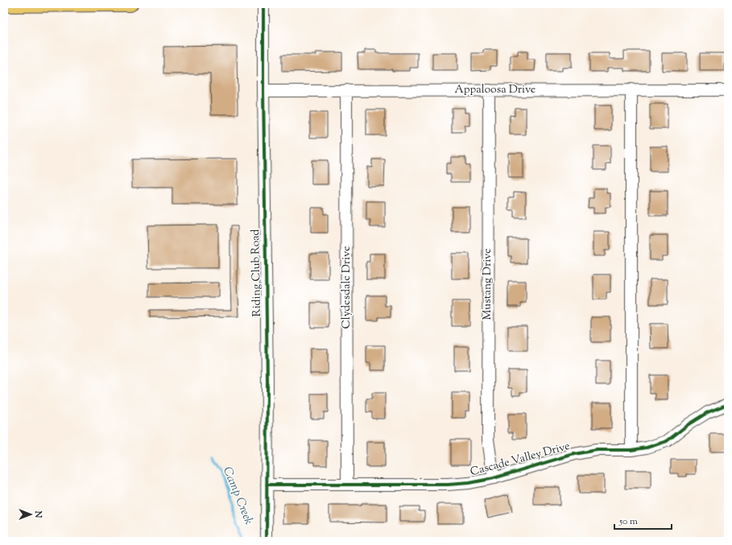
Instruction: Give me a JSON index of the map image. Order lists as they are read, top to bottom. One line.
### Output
{"streets":{"street":["Appaloosa Drive","Riding Club Road","Mustang Drive","Clydesdale Drive","Cascade Valley Drive"]},"crossings":[["Appaloosa Drive","Riding Club Road"],["Appaloosa Drive","Mustang Drive"],["Appaloosa Drive","Clydesdale Drive"],["Riding Club Road","Cascade Valley Drive"],["Mustang Drive","Cascade Valley Drive"],["Clydesdale Drive","Cascade Valley Drive"]],"water":["Camp Creek"],"scale_bar":"50 m","north":"right"}
